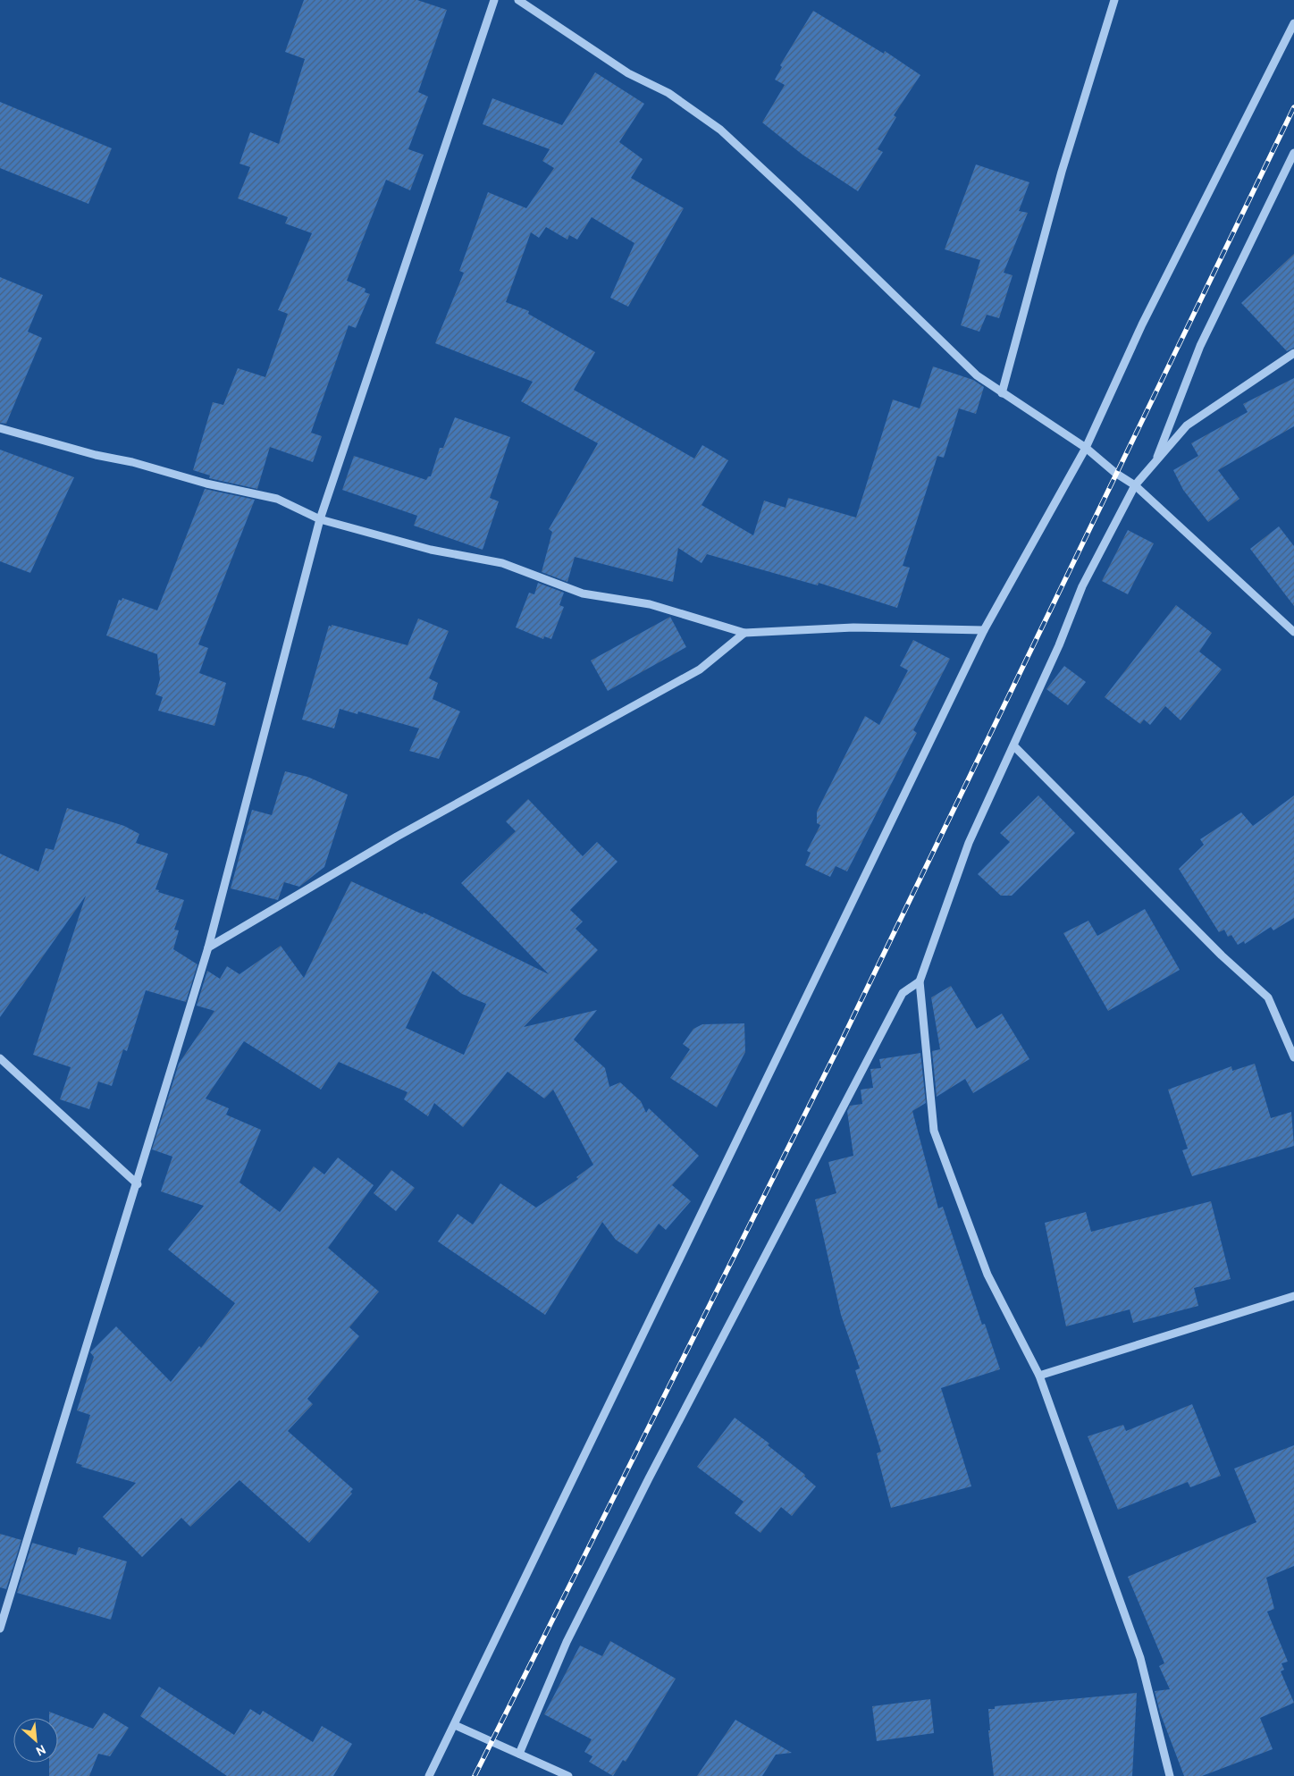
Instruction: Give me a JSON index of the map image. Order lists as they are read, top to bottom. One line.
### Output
{"north":"bottom right"}
